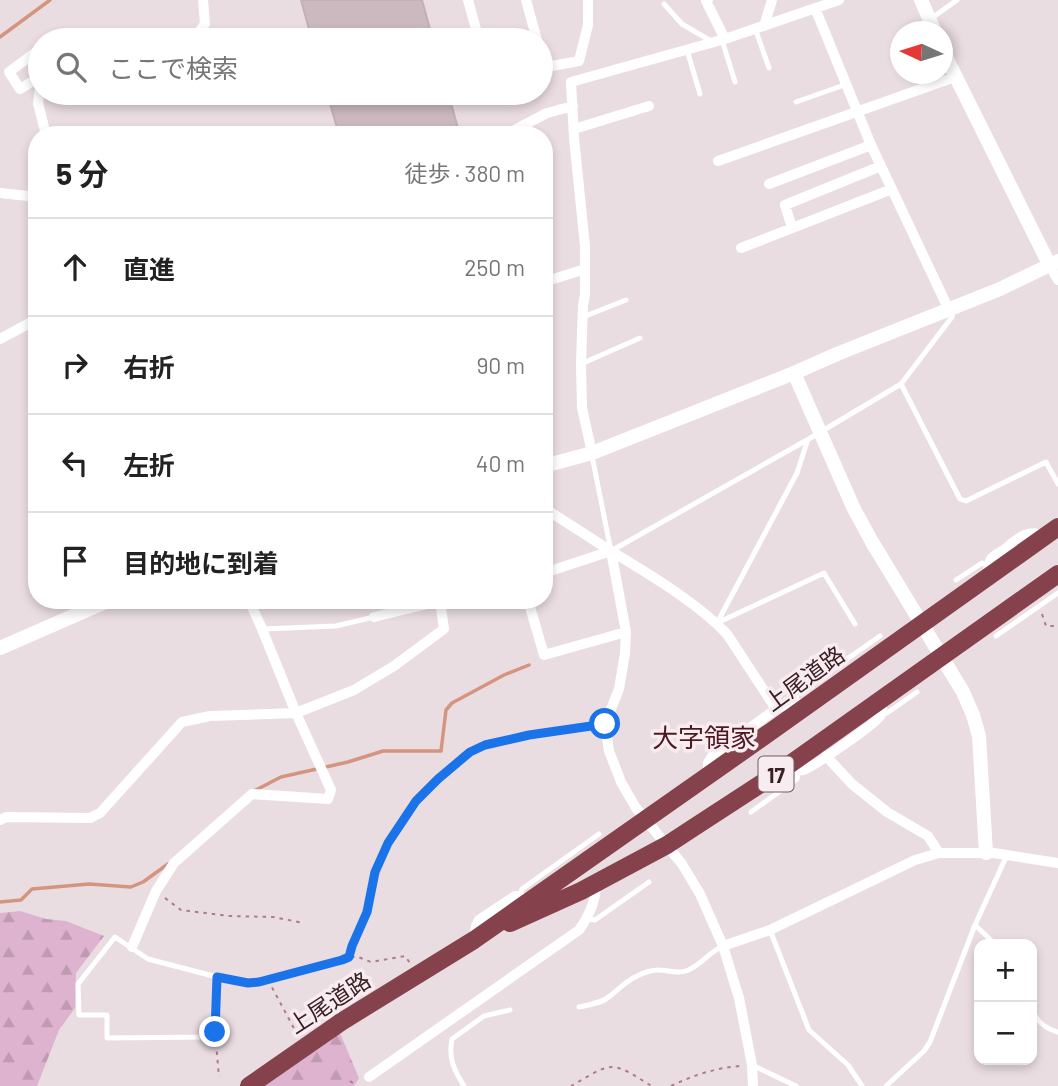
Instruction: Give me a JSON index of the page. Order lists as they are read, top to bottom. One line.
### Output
{"streets":{"highway":["上尾道路","17"]},"districts":["大字領家"],"north":"left","page":{"search":"ここで検索","heading":["5 分","徒歩 · 380 m"],"list":[["直進","250 m"],["右折","90 m"],["左折","40 m"],"目的地に到着"],"map_buttons":["+","−"]}}
